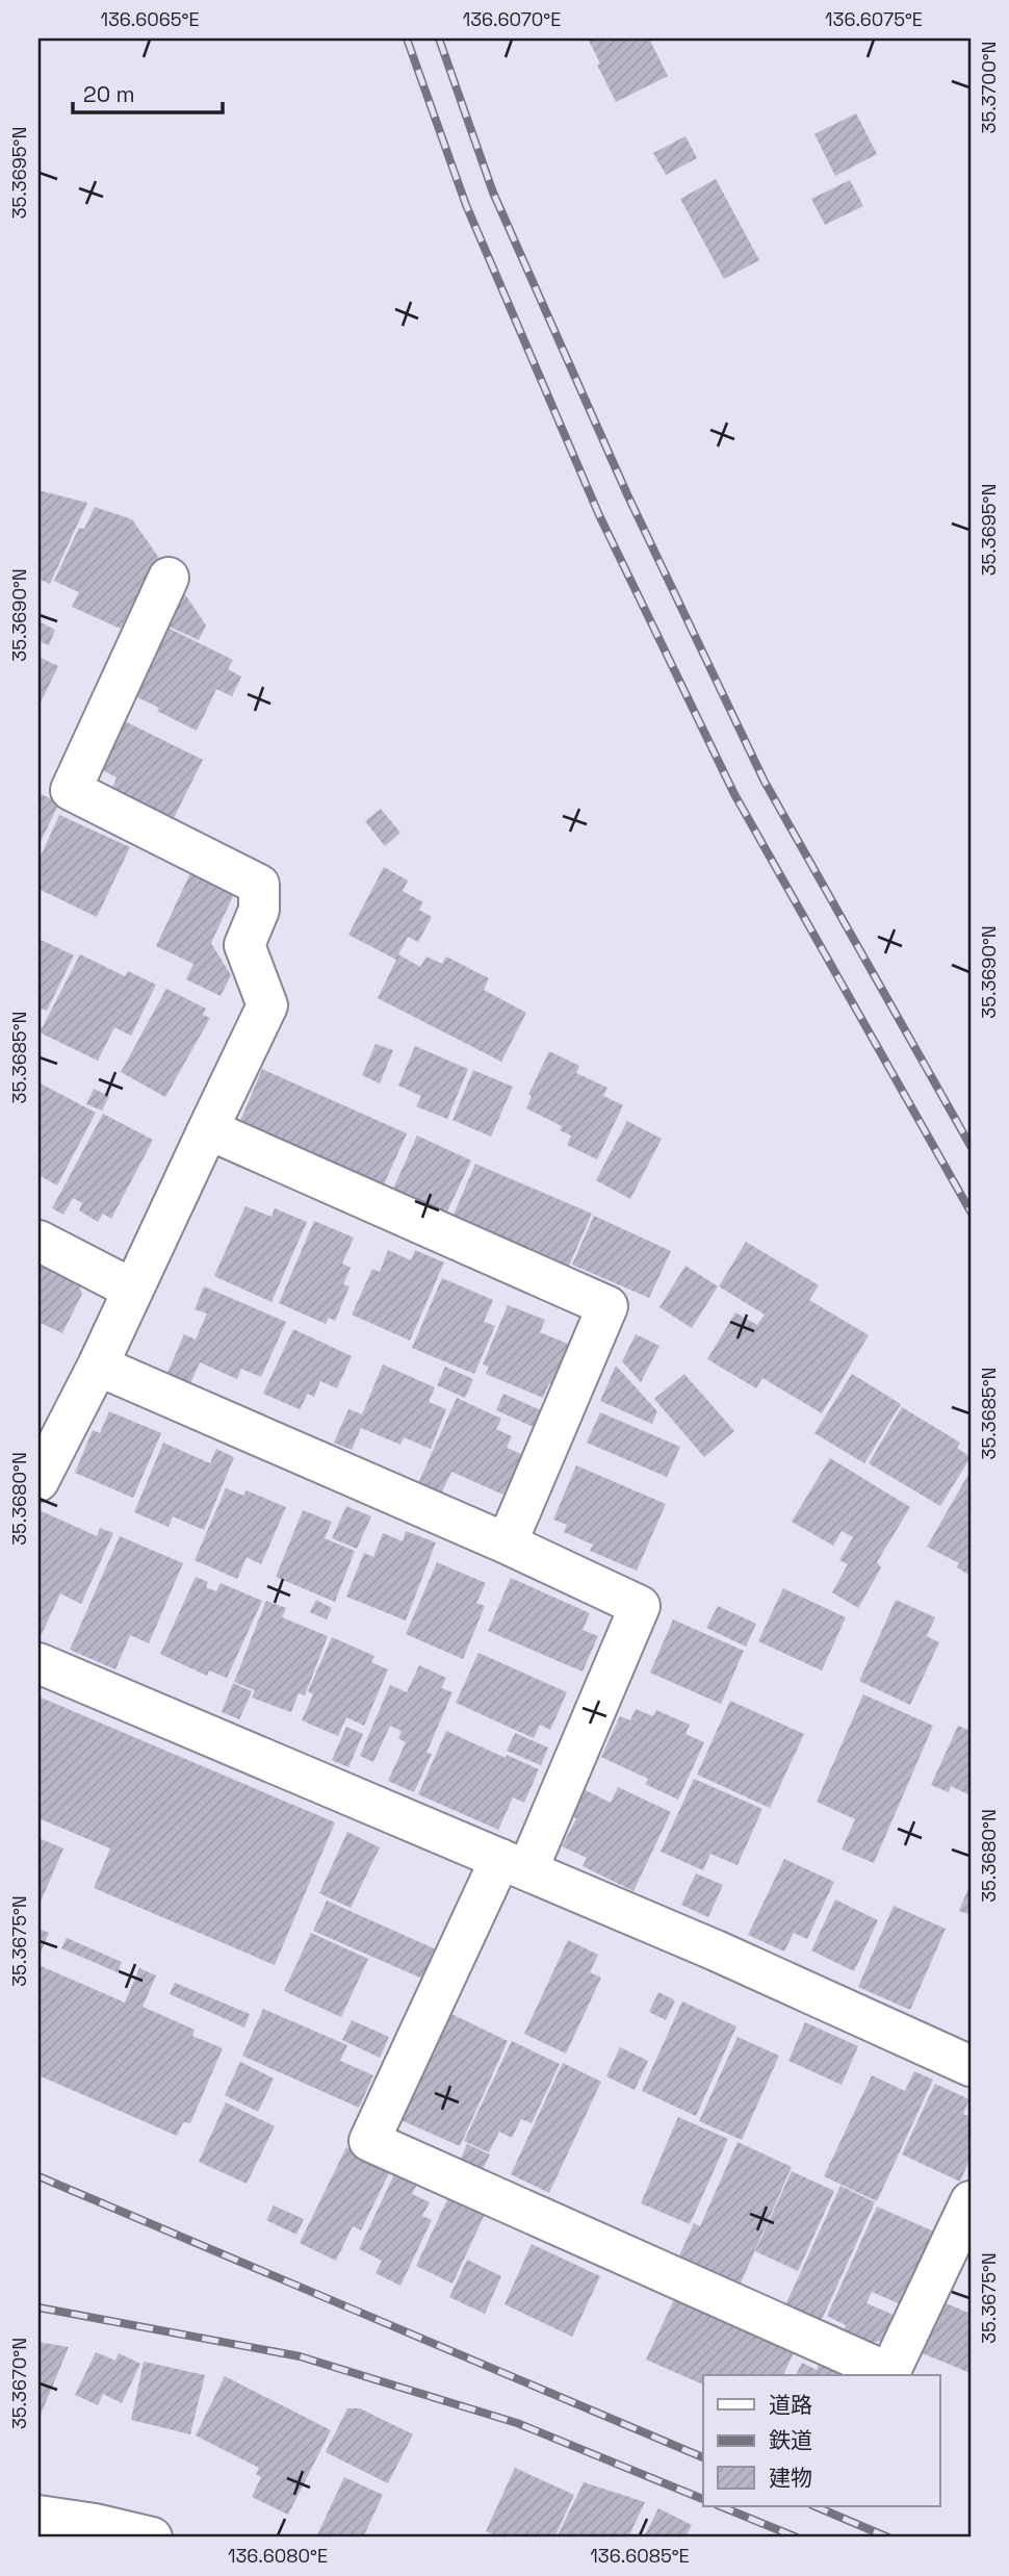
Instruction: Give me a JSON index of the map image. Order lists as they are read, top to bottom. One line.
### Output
{"legend":["道路","鉄道","建物"],"scale_bar":"20 m","coordinates":["136.6065°E","136.6070°E","136.6075°E","35.3700°N","35.3695°N","35.3690°N","35.3685°N","35.3680°N","35.3675°N","35.3670°N","136.6080°E","136.6085°E"]}
